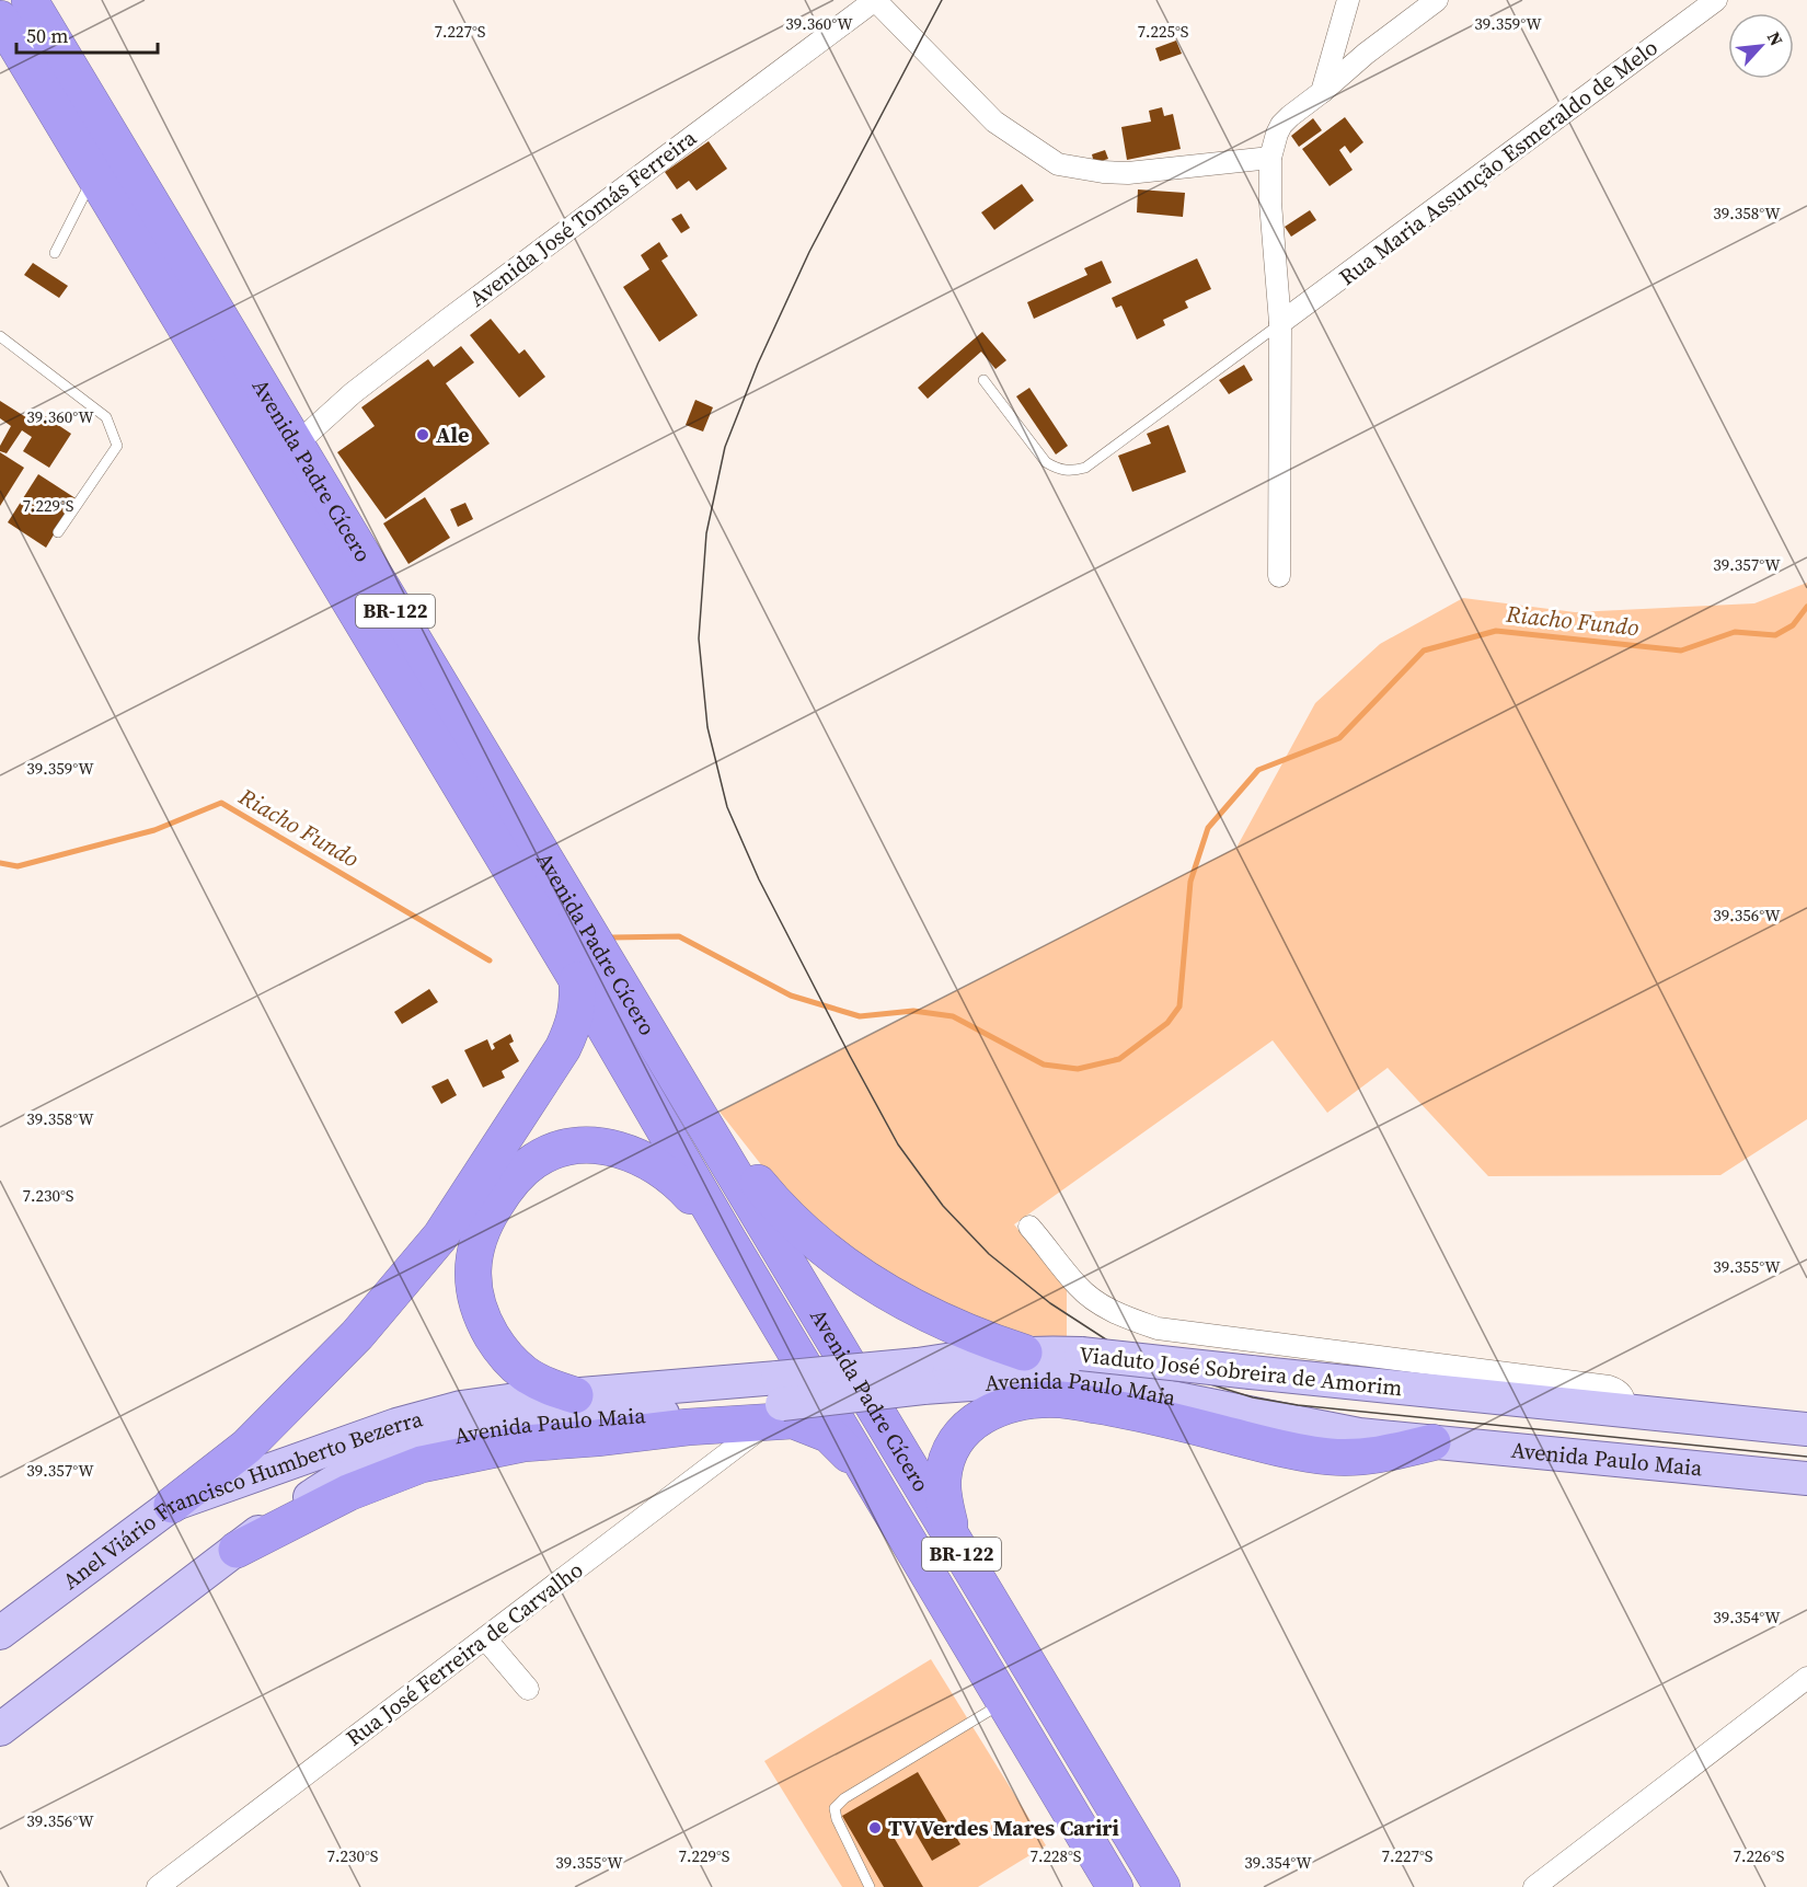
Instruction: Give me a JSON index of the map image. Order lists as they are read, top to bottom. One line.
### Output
{"streets":{"highway":["Avenida Padre Cícero","BR-122"],"main road":["Viaduto José Sobreira de Amorim","Avenida Paulo Maia","Anel Viário Francisco Humberto Bezerra"],"street":["Rua Maria Assunção Esmeraldo de Melo","Avenida José Tomás Ferreira","Rua José Ferreira de Carvalho"]},"crossings":[["Avenida José Tomás Ferreira","Avenida Padre Cícero"],["Viaduto José Sobreira de Amorim","Avenida Paulo Maia"],["Viaduto José Sobreira de Amorim","Anel Viário Francisco Humberto Bezerra"],["Viaduto José Sobreira de Amorim","Rua José Ferreira de Carvalho"],["Avenida Paulo Maia","Anel Viário Francisco Humberto Bezerra"],["Avenida Paulo Maia","Rua José Ferreira de Carvalho"],["Anel Viário Francisco Humberto Bezerra","Rua José Ferreira de Carvalho"]],"water":["Riacho Fundo"],"places":["Ale","TV Verdes Mares Cariri"],"scale_bar":"50 m","north":"top right","coordinates":["39.359°W","39.360°W","7.227°S","7.225°S","39.358°W","7.229°S","39.357°W","39.356°W","7.230°S","39.355°W","39.354°W","7.228°S","7.226°S"]}
